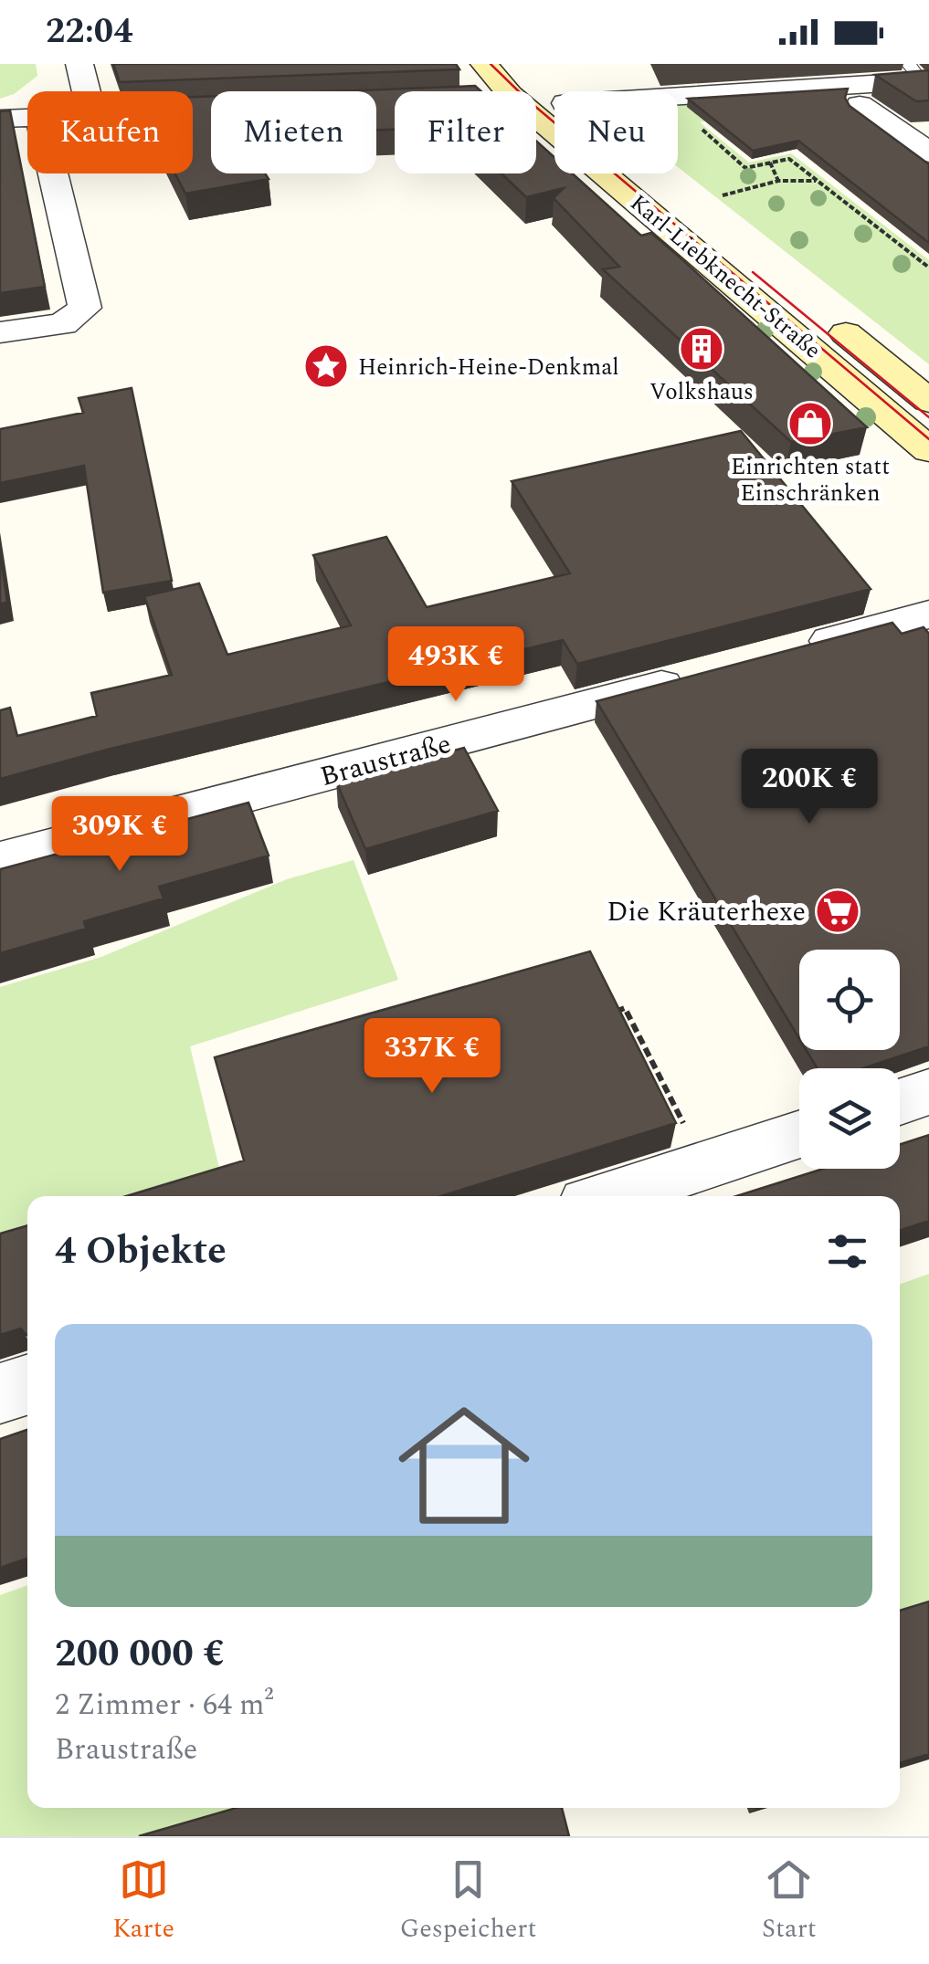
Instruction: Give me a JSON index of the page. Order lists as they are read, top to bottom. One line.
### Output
{"streets":{"main road":["Karl-Liebknecht-Straße"],"street":["Braustraße"]},"places":{"building":["Volkshaus"],"place":["Heinrich-Heine-Denkmal"],"shop":["Einrichten statt Einschränken"],"supermarket":["Die Kräuterhexe"]},"page":{"status":"22:04","chip":["Kaufen","Mieten","Filter","Neu"],"price":["493K €","200K €","309K €","337K €"],"heading":"4 Objekte","list":[{"name":"200 000 €","note":"2 Zimmer · 64 m² · Braustraße"}],"tabs":["Karte","Gespeichert","Start"]}}
